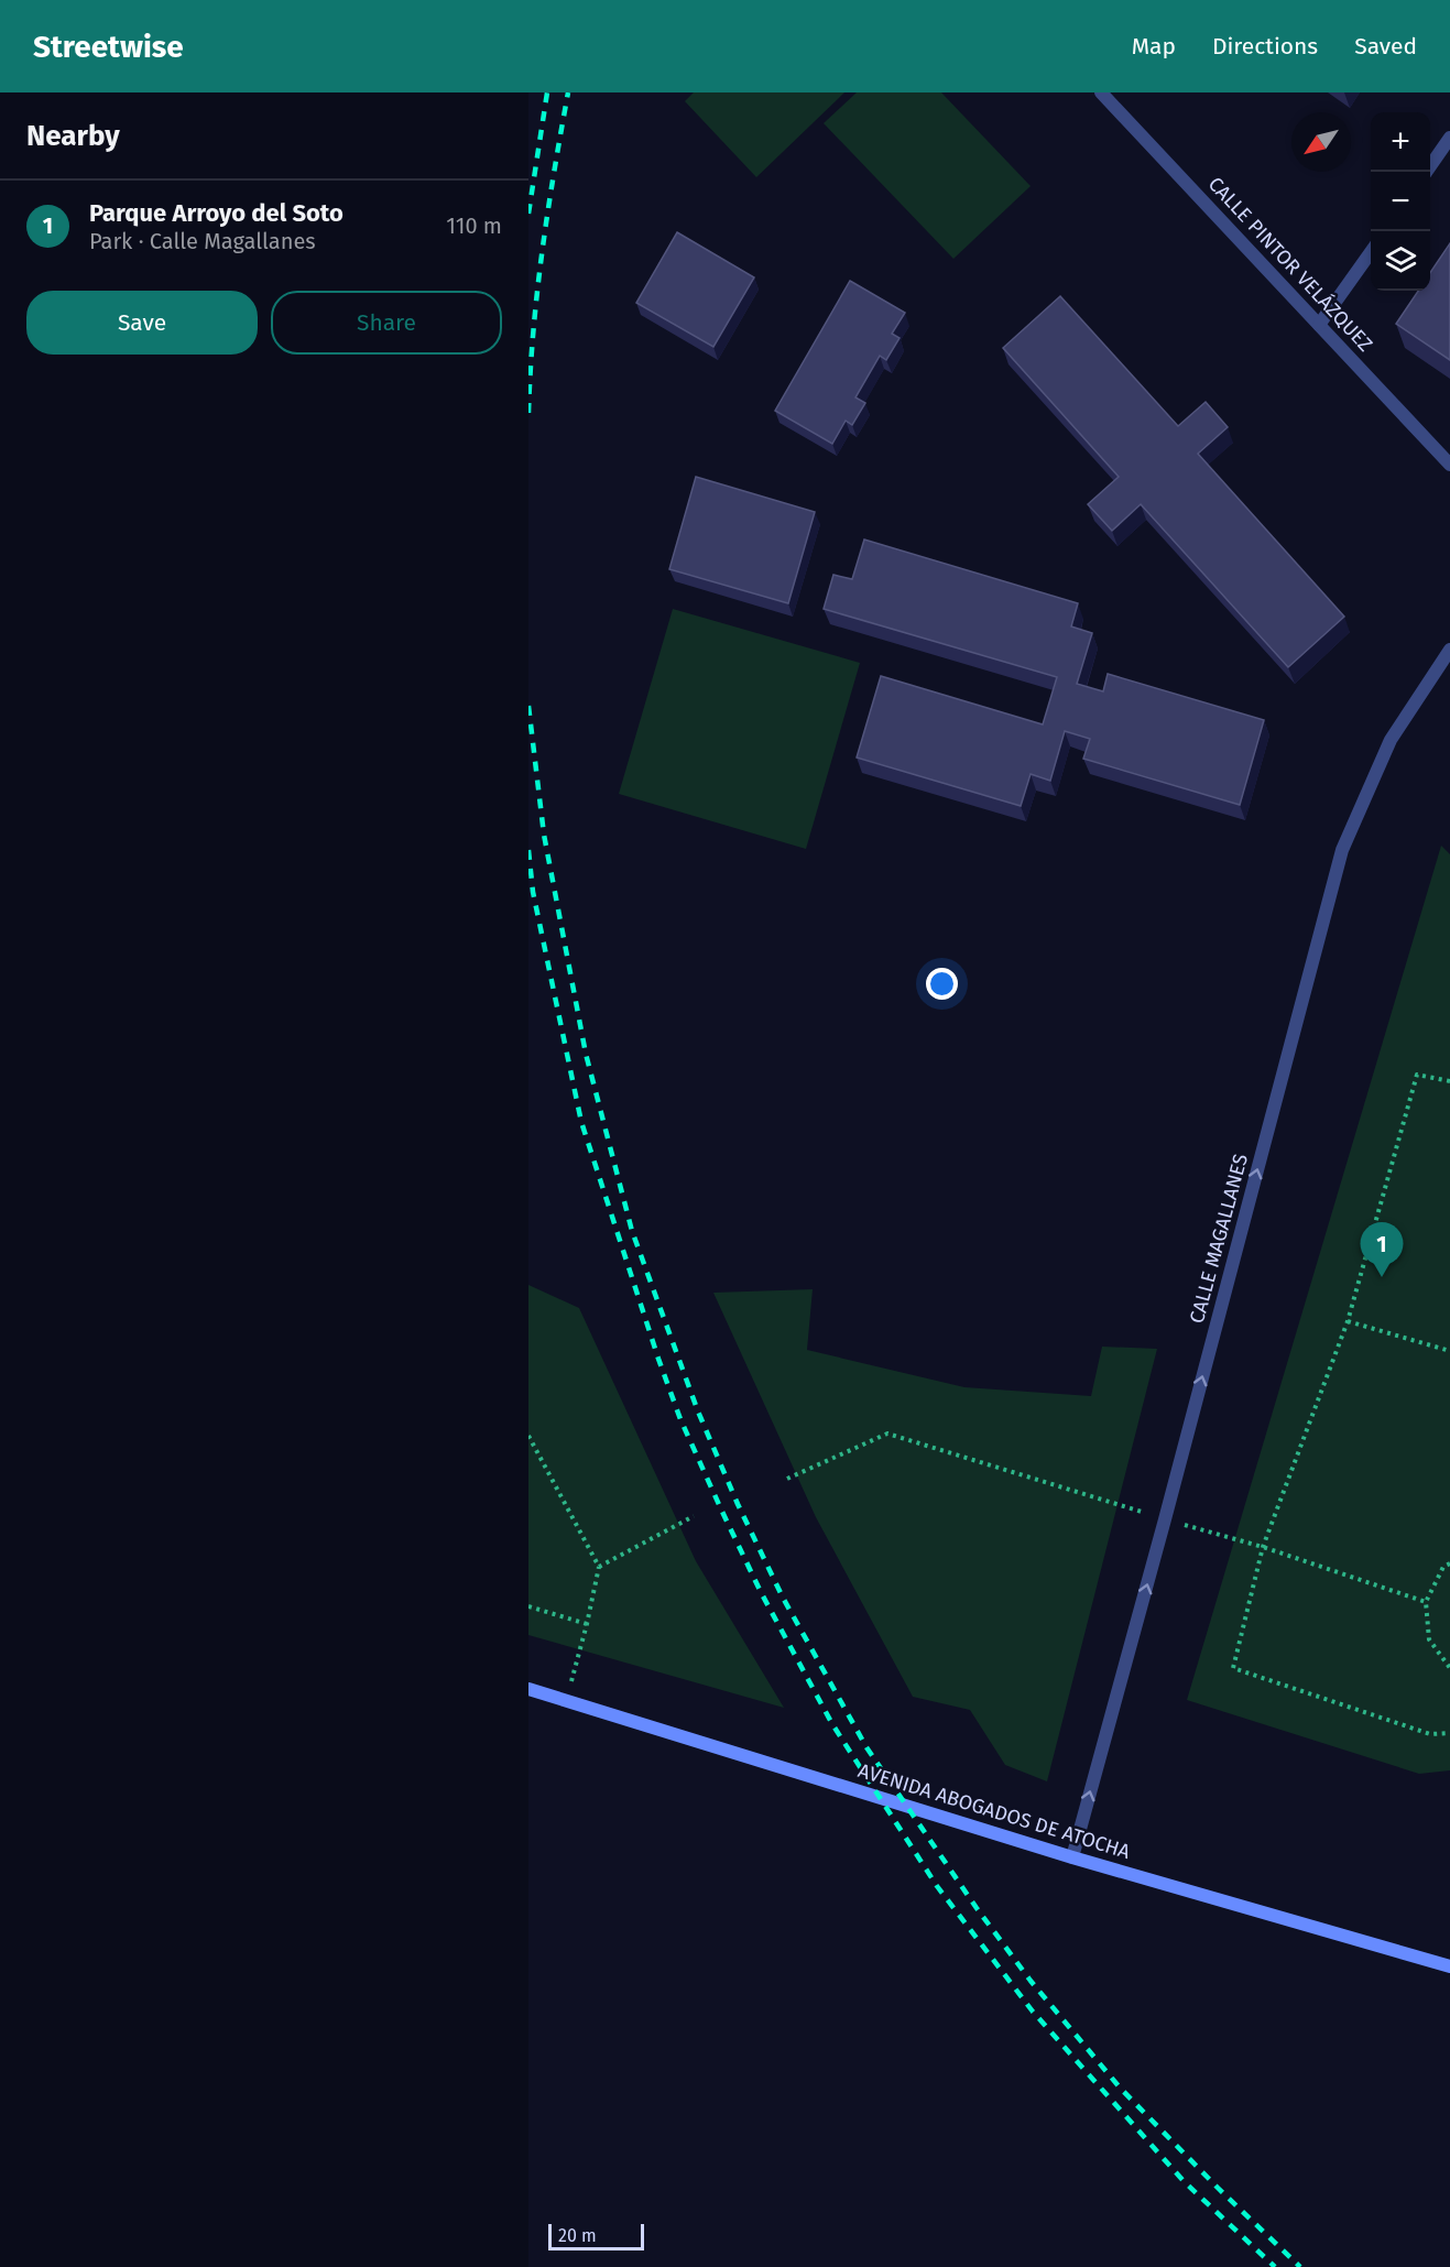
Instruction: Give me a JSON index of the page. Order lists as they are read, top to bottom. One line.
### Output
{"streets":{"street":["CALLE PINTOR VELÁZQUEZ","CALLE MAGALLANES","AVENIDA ABOGADOS DE ATOCHA"]},"crossings":[["CALLE MAGALLANES","AVENIDA ABOGADOS DE ATOCHA"]],"one_way":["CALLE MAGALLANES"],"scale_bar":"20 m","north":"bottom left","page":{"header":"Streetwise","nav":["Map","Directions","Saved"],"heading":"Nearby","map_buttons":["+","−"],"list":[{"mark":"1","name":"Parque Arroyo del Soto","note":"Park · Calle Magallanes","value":"110 m"}],"buttons":["Save","Share"],"pins":"1","scale":"20 m"}}
